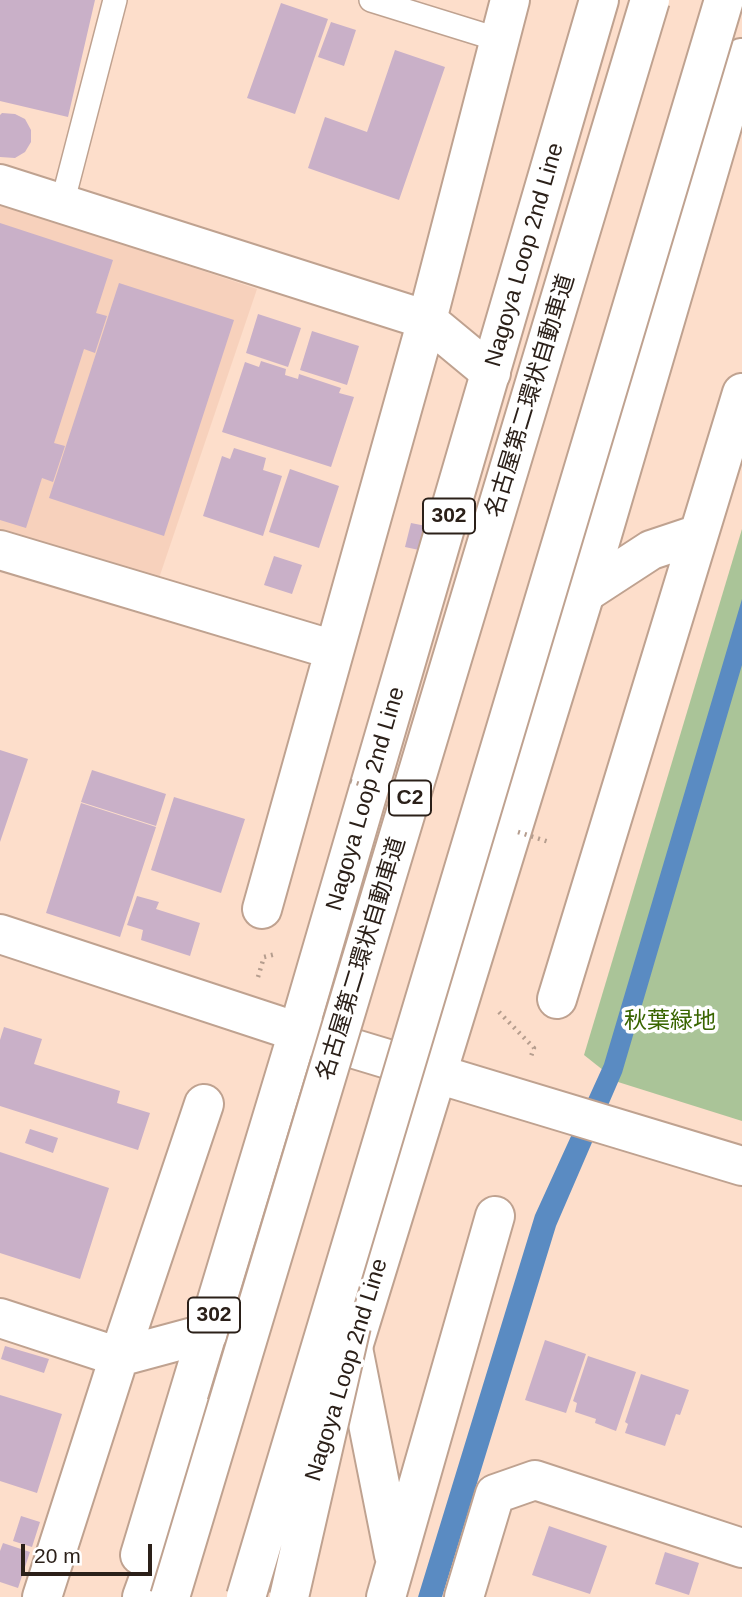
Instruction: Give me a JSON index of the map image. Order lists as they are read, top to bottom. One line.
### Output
{"streets":{"main road":["Nagoya Loop 2nd Line","名古屋第二環状自動車道","302","C2"]},"parks":["秋葉緑地"],"scale_bar":"20 m"}
